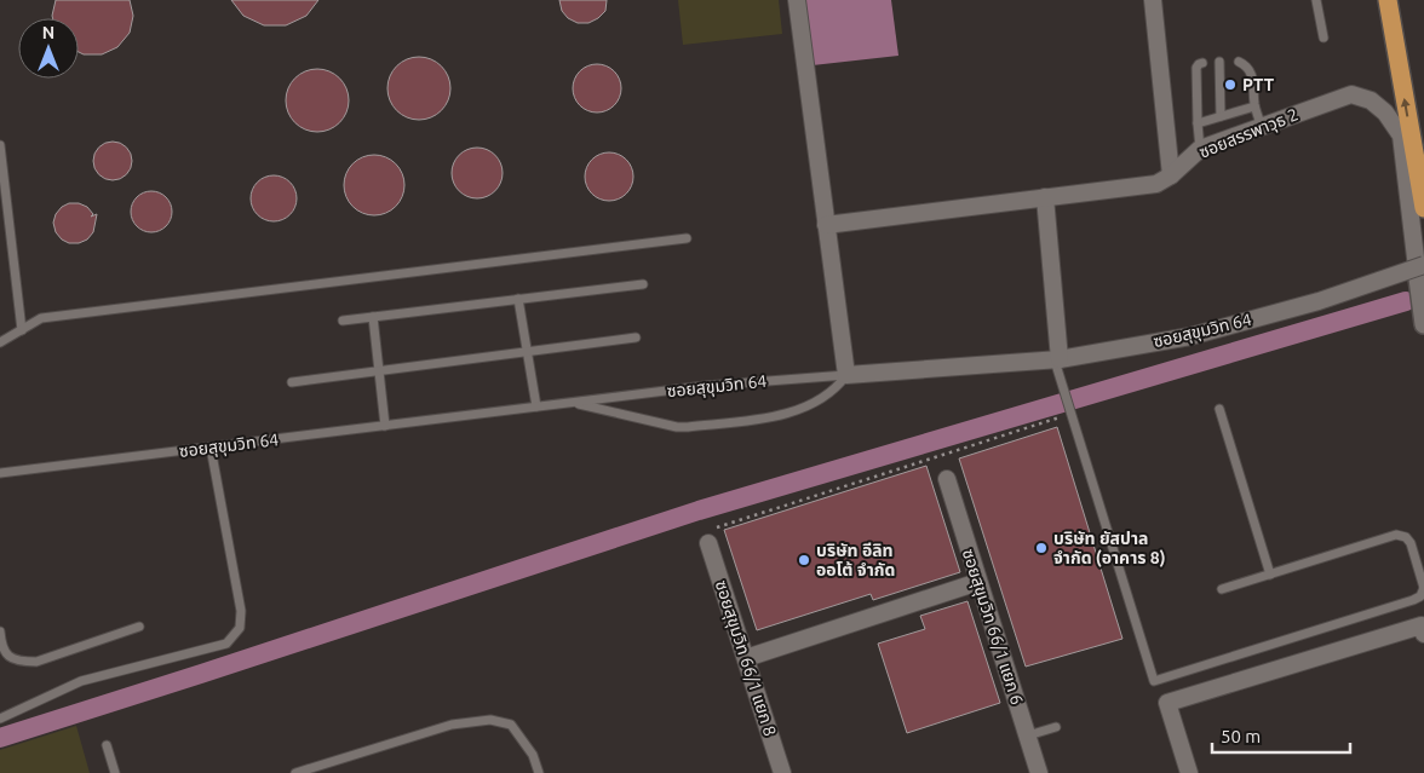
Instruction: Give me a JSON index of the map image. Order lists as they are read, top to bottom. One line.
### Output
{"streets":{"street":["ซอยสรรพาวุธ 2","ซอยสุขุมวิท 64","ซอยสุขุมวิท 66/1 แยก 6","ซอยสุขุมวิท 66/1 แยก 8"]},"crossings":[["ซอยสรรพาวุธ 2","ซอยสุขุมวิท 64"]],"places":["PTT","บริษัท ยัสปาล จำกัด (อาคาร 8)","บริษัท อีลิท ออโต้ จำกัด"],"scale_bar":"50 m","north":"top"}
